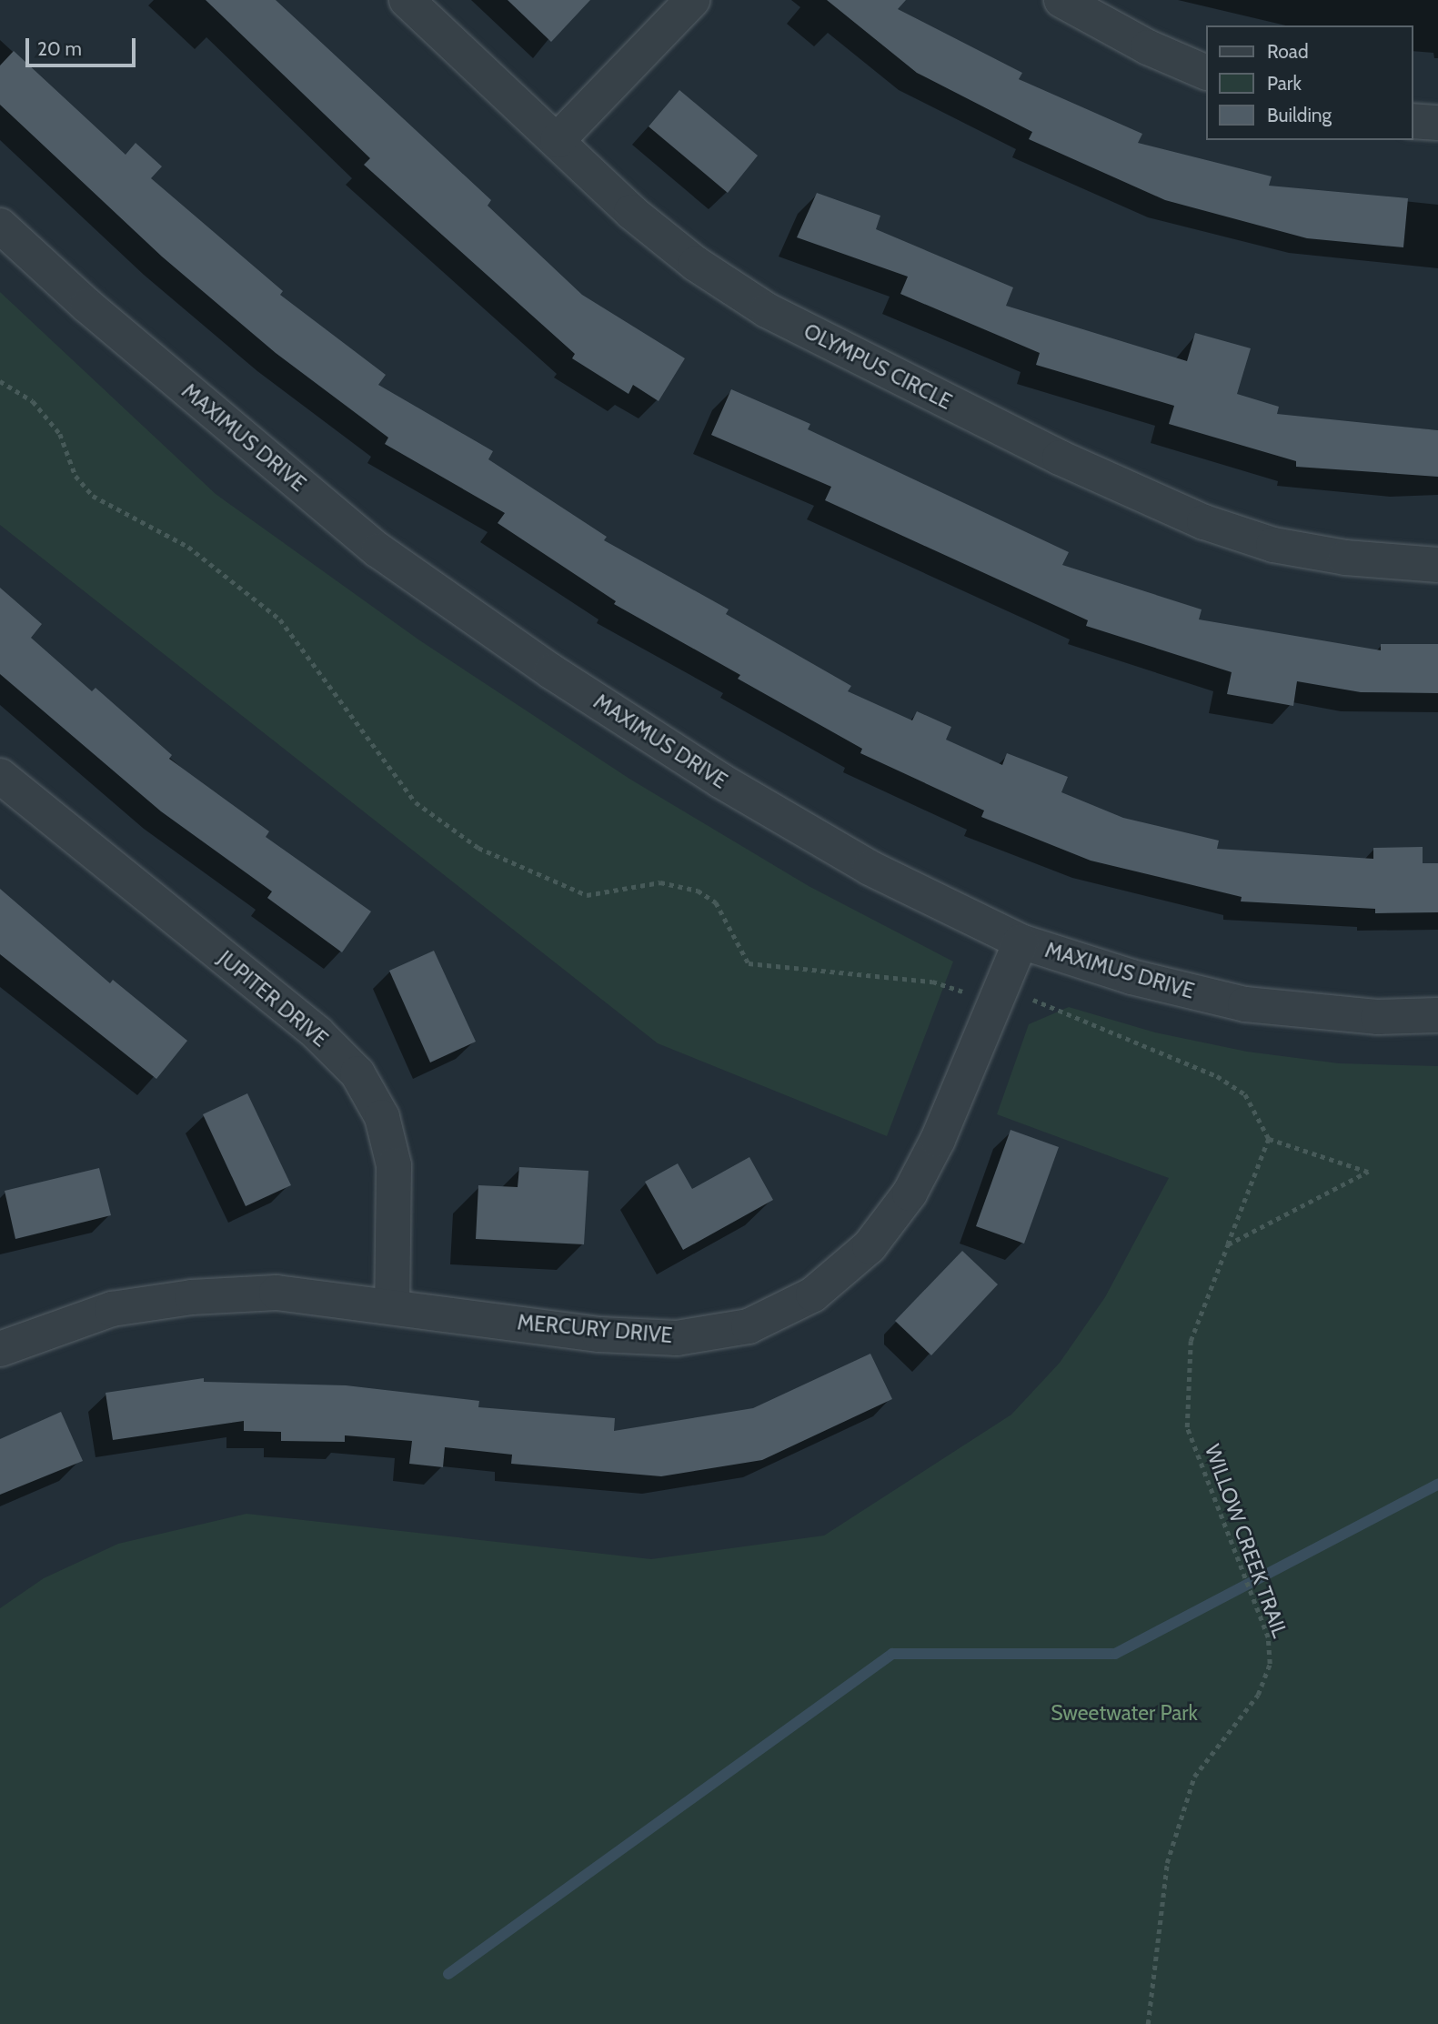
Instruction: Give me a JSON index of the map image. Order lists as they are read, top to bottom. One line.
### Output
{"streets":{"street":["OLYMPUS CIRCLE","MAXIMUS DRIVE","JUPITER DRIVE","MERCURY DRIVE"],"path":["WILLOW CREEK TRAIL"]},"crossings":[["MAXIMUS DRIVE","MERCURY DRIVE"],["JUPITER DRIVE","MERCURY DRIVE"]],"parks":["Sweetwater Park"],"legend":["Road","Park","Building"],"scale_bar":"20 m"}
